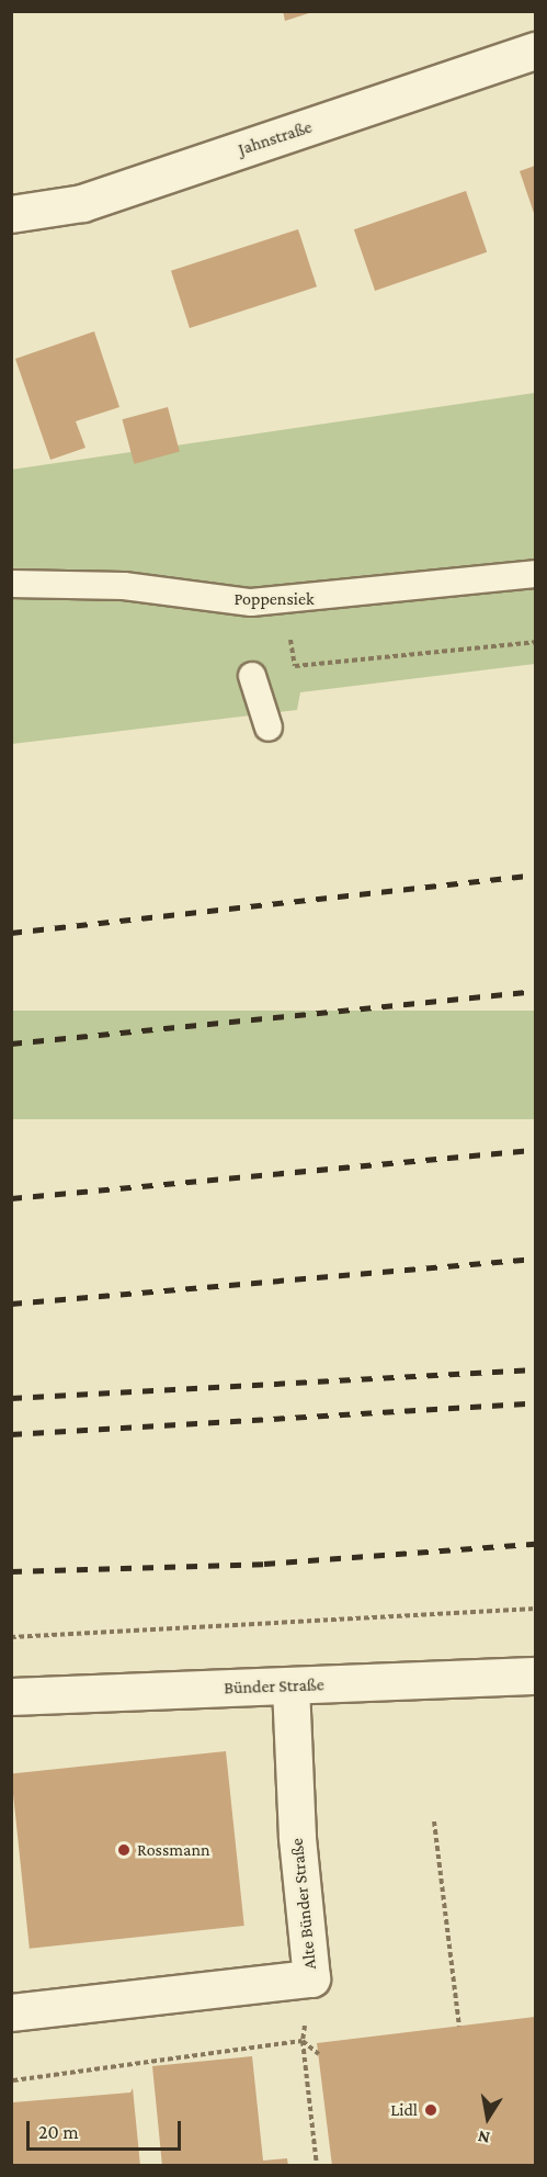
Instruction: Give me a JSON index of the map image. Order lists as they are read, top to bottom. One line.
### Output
{"streets":{"street":["Jahnstraße","Bünder Straße","Alte Bünder Straße"],"lane":["Poppensiek"]},"crossings":[["Bünder Straße","Alte Bünder Straße"]],"places":["Rossmann","Lidl"],"scale_bar":"20 m","north":"bottom"}
